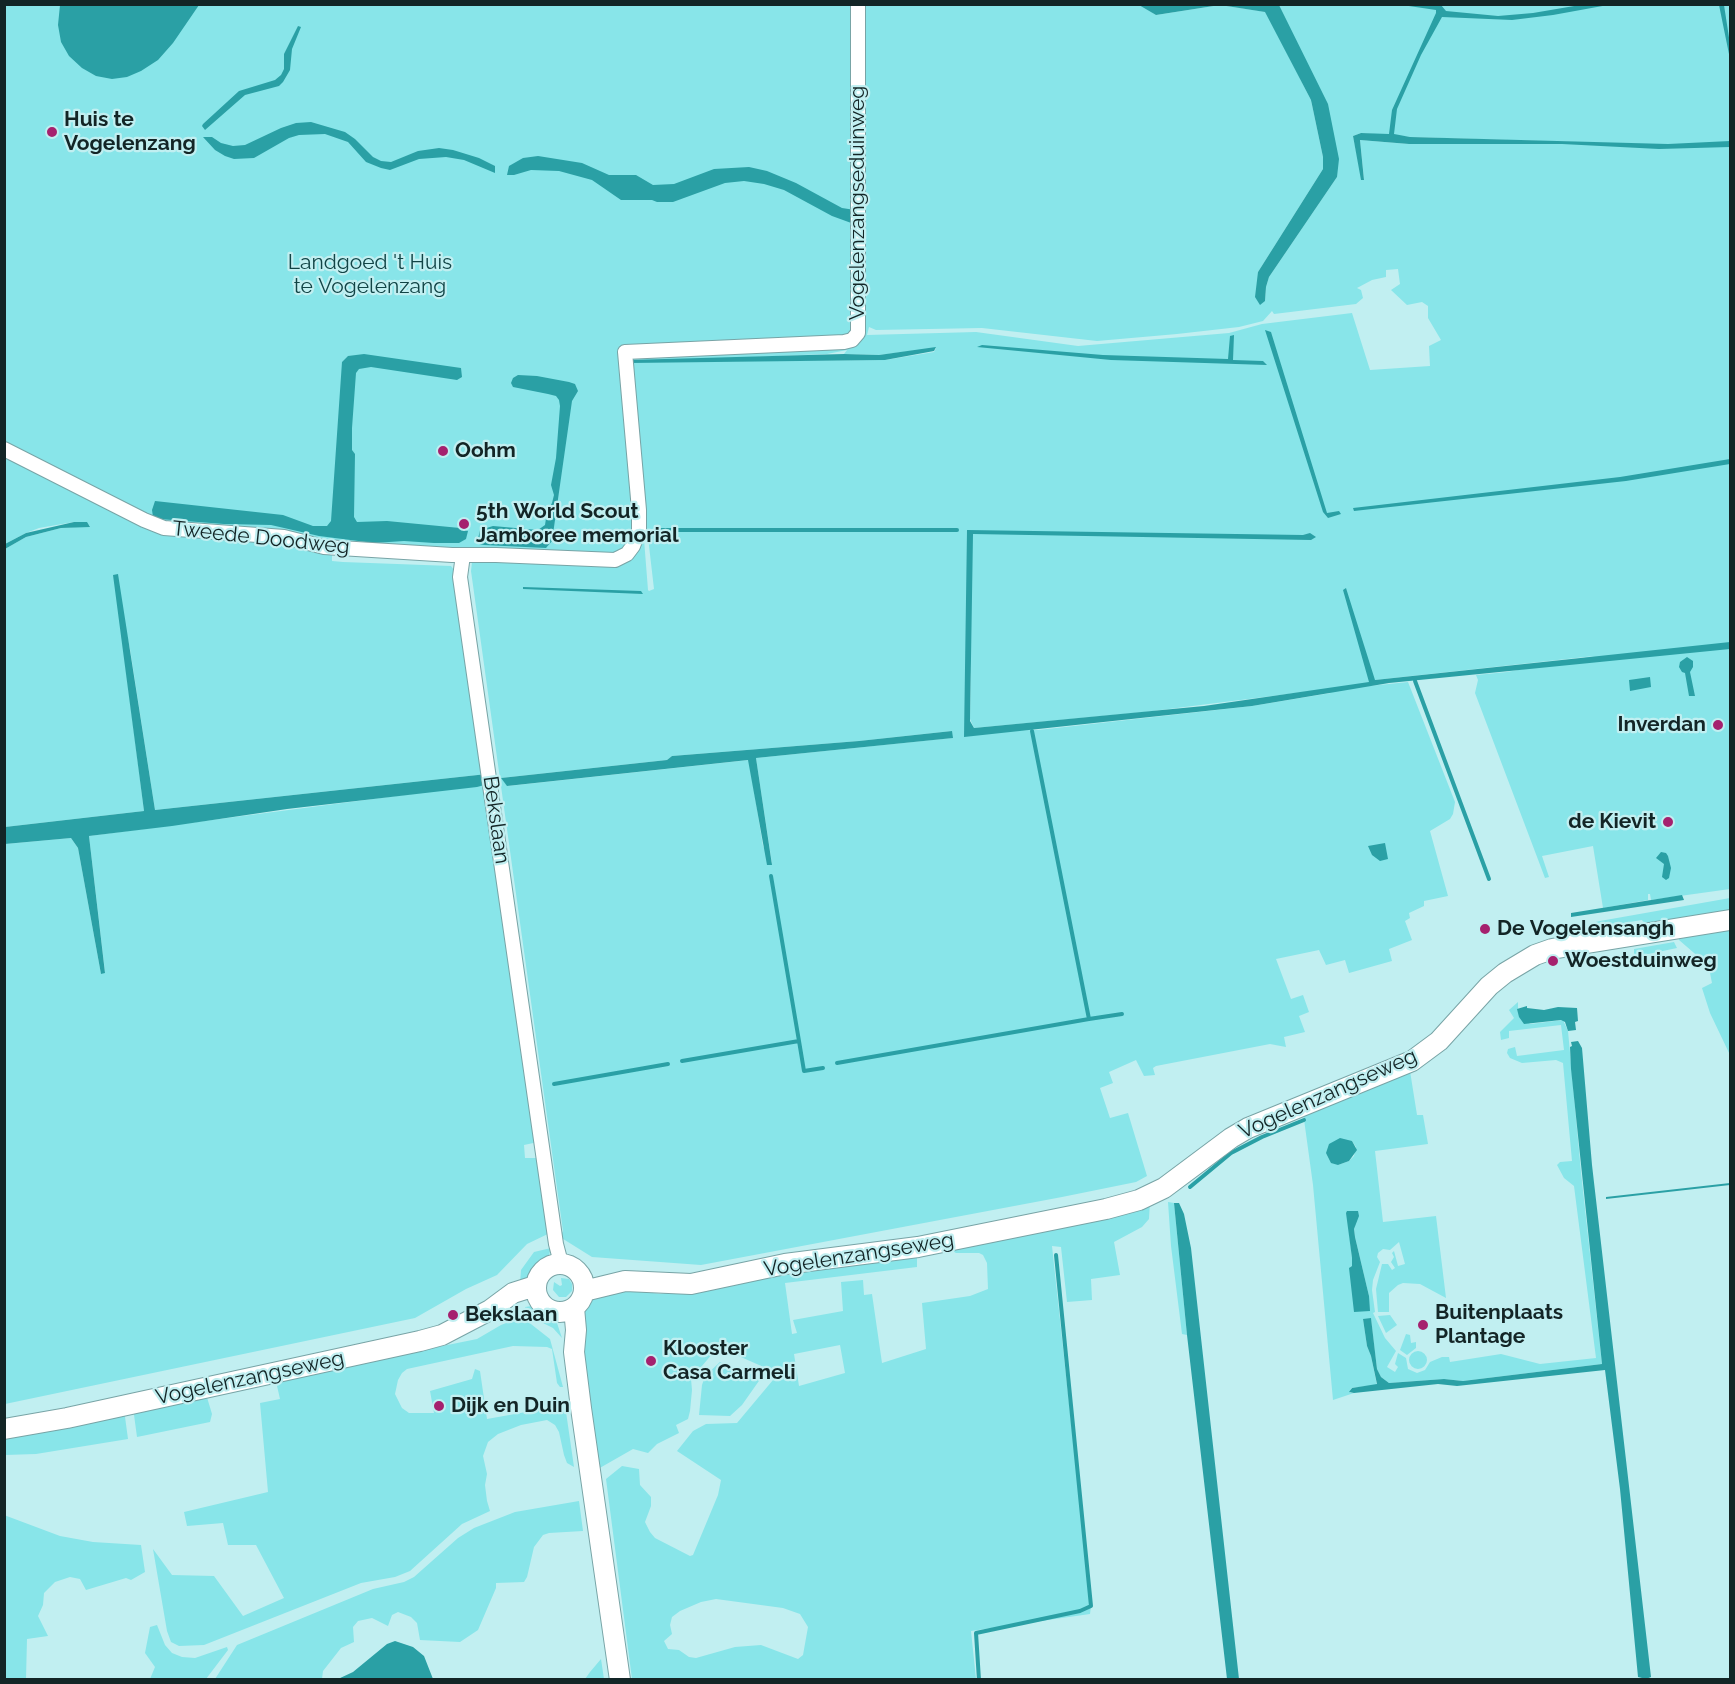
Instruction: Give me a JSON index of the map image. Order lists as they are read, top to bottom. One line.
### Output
{"streets":{"main road":["Vogelenzangseweg"],"street":["Vogelenzangseduinweg","Tweede Doodweg","Bekslaan"]},"crossings":[["Vogelenzangseduinweg","Tweede Doodweg"],["Vogelenzangseduinweg","Bekslaan"],["Tweede Doodweg","Bekslaan"],["Bekslaan","Vogelenzangseweg"]],"parks":["Landgoed 't Huis te Vogelenzang"],"places":["Huis te Vogelenzang","Oohm","5th World Scout Jamboree memorial","Inverdan","de Kievit","De Vogelensangh","Woestduinweg","Bekslaan","Buitenplaats Plantage","Klooster Casa Carmeli","Dijk en Duin"]}
